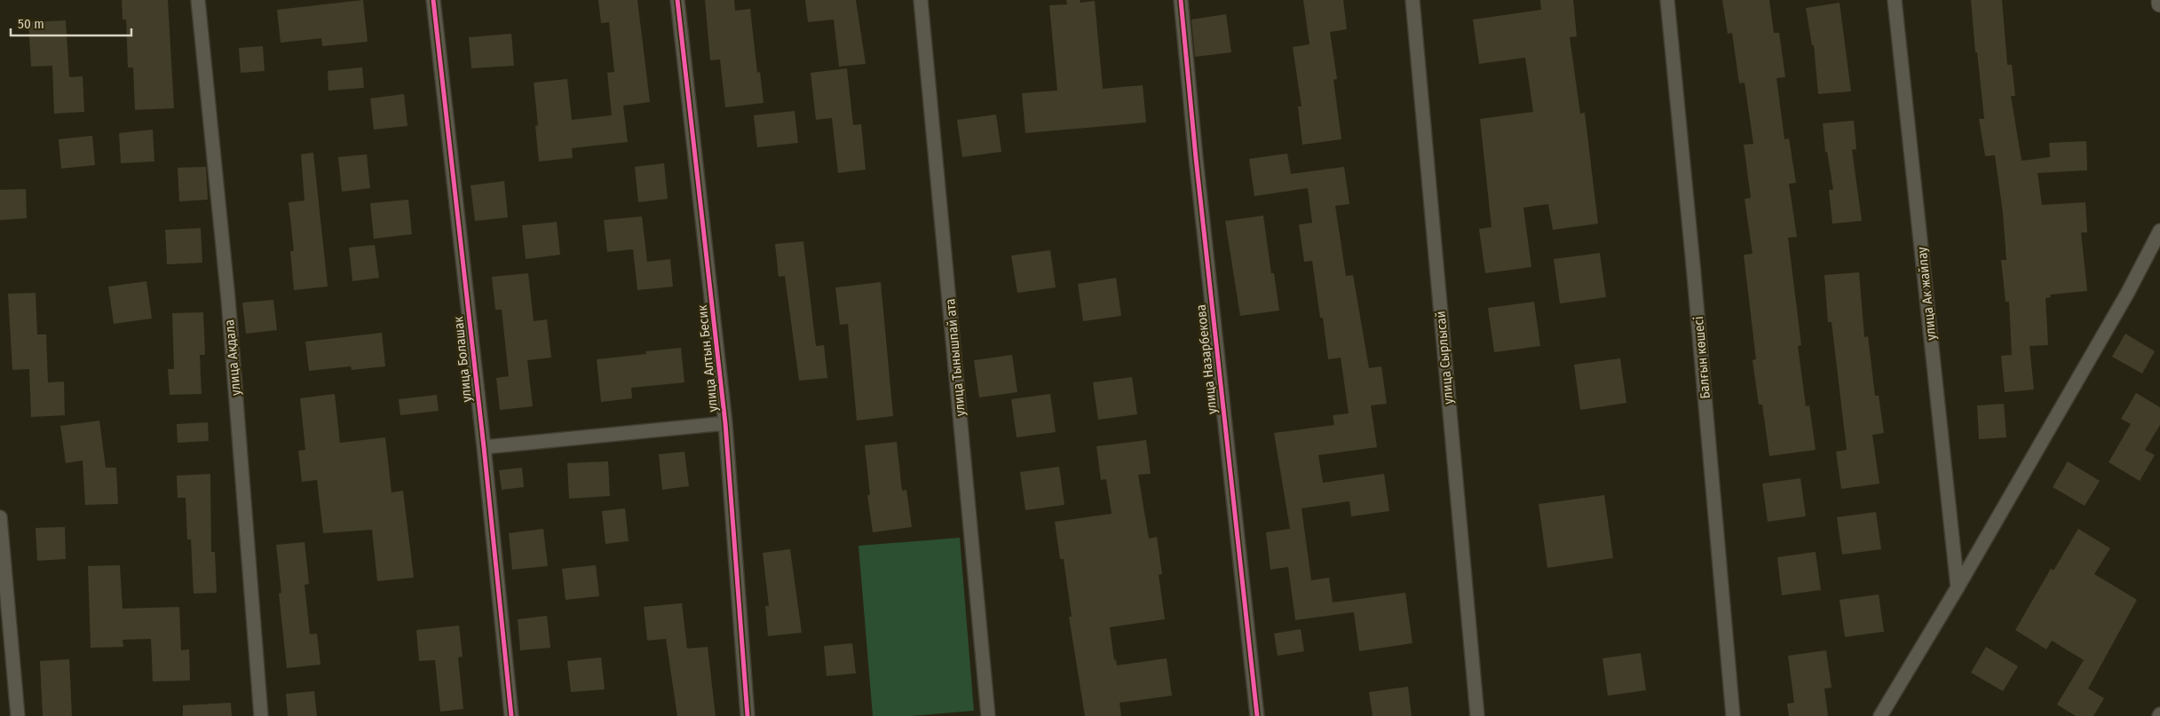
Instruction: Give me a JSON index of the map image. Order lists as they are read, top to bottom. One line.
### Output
{"streets":{"street":["улица Ак жайлау","улица Акдала","улица Тынышпай ата","улица Сырлысай","Балғын көшесі","улица Алтын Бесик","улица Болашак","улица Назарбекова"]},"scale_bar":"50 m"}
